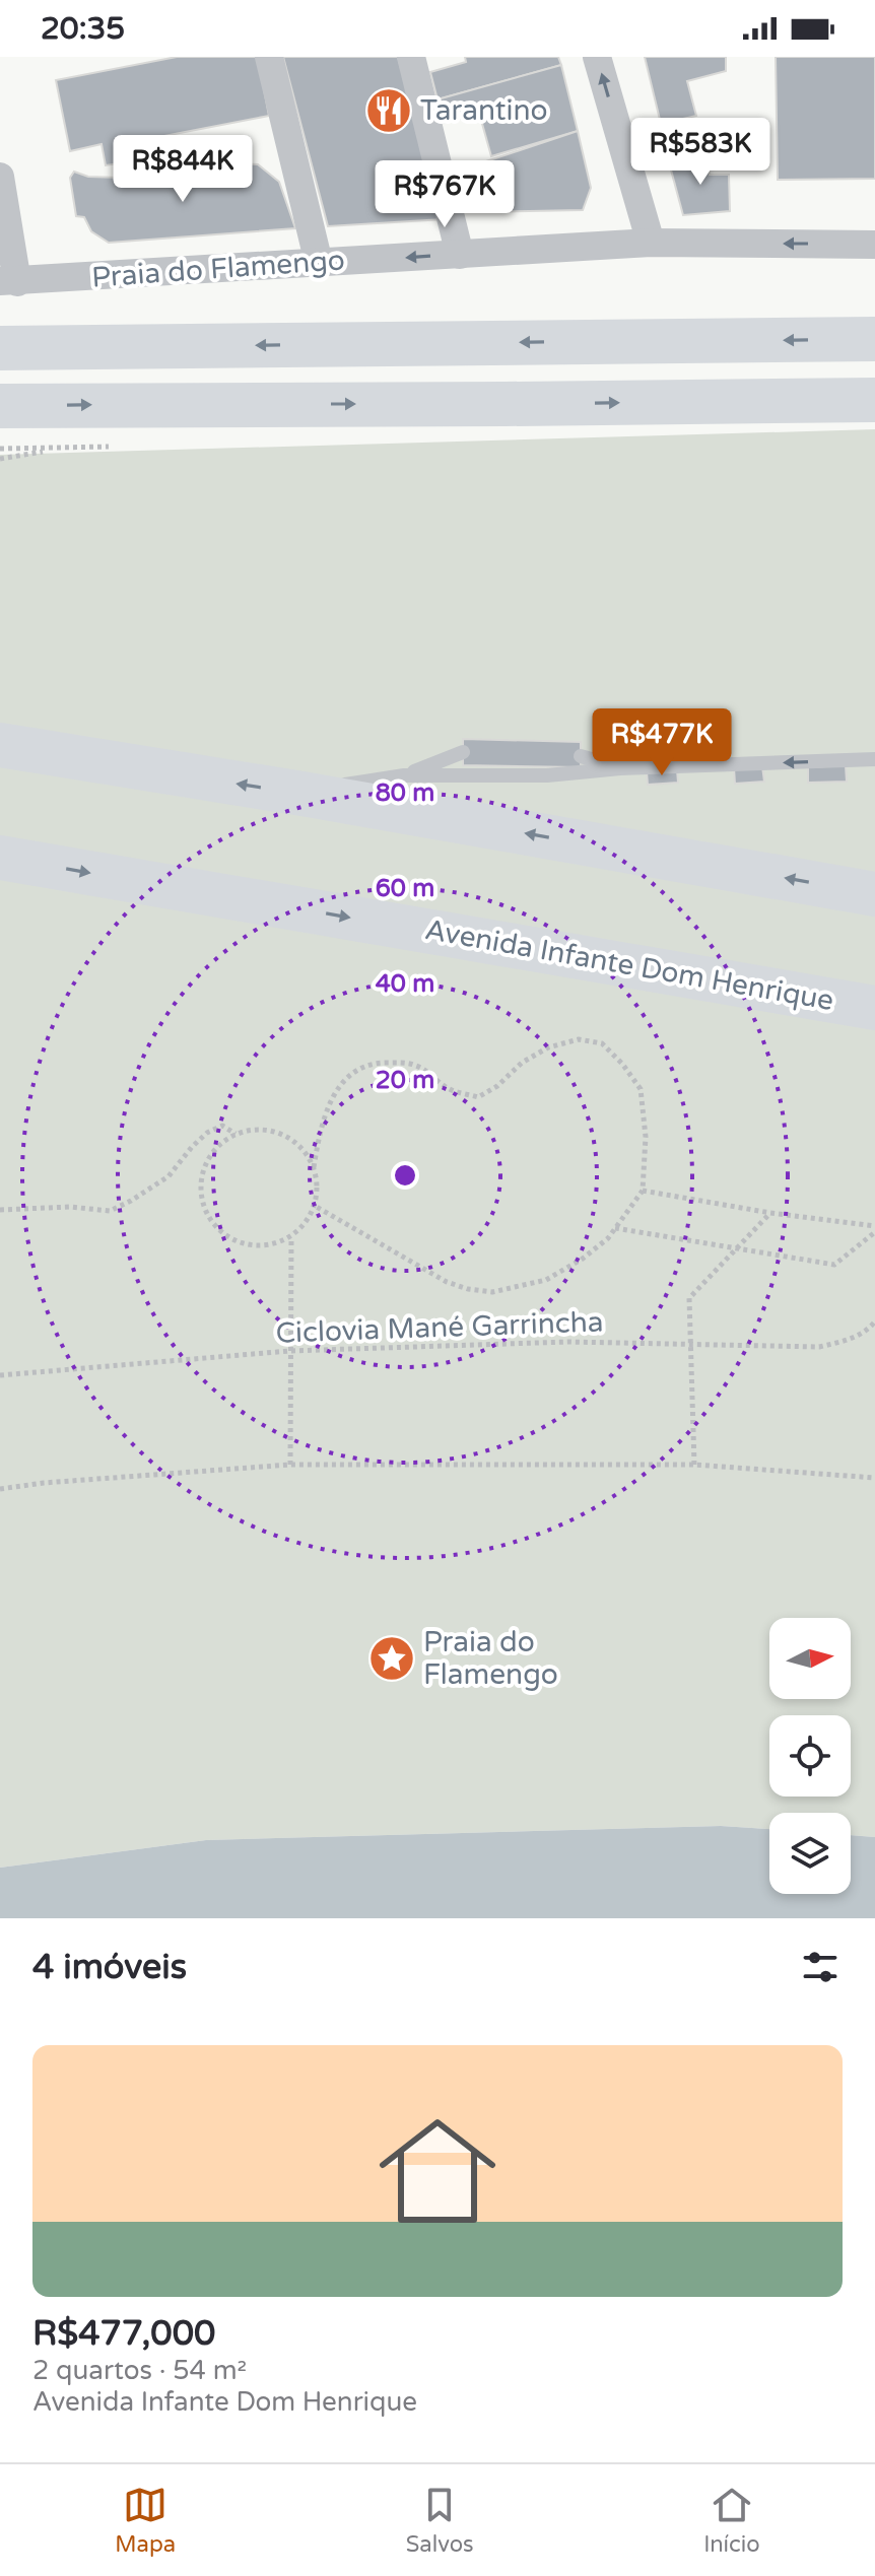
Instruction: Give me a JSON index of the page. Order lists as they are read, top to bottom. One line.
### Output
{"streets":{"main road":["Avenida Infante Dom Henrique"],"street":["Praia do Flamengo"],"path":["Ciclovia Mané Garrincha"]},"one_way":["Praia do Flamengo"],"places":{"restaurant":["Tarantino"],"place":["Praia do Flamengo"]},"north":"right","page":{"status":"20:35","price":["R$583K","R$844K","R$767K","R$477K"],"heading":"4 imóveis","list":[{"name":"R$477,000","note":"2 quartos · 54 m² · Avenida Infante Dom Henrique"}],"tabs":["Mapa","Salvos","Início"]},"rings":["80 m","60 m","40 m","20 m"]}
